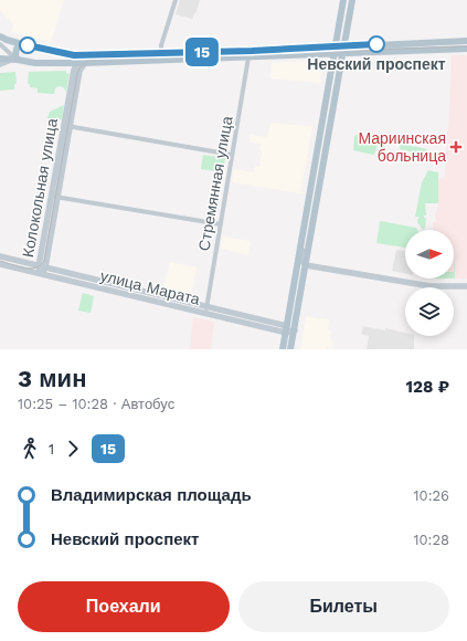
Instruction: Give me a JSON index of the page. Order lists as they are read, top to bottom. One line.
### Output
{"streets":{"street":["Стремянная улица","Колокольная улица","улица Марата"]},"crossings":[["Стремянная улица","улица Марата"],["Колокольная улица","улица Марата"]],"places":{"other":["Невский проспект"],"health":["Мариинская больница"]},"lines":["bus line 15"],"north":"right","page":{"on_map":"15","heading":["3 мин","10:25 – 10:28 · Автобус","128 ₽"],"legs":["1","15"],"list":[{"name":"Владимирская площадь","value":"10:26"},{"name":"Невский проспект","value":"10:28"}],"buttons":["Поехали","Билеты"]}}
